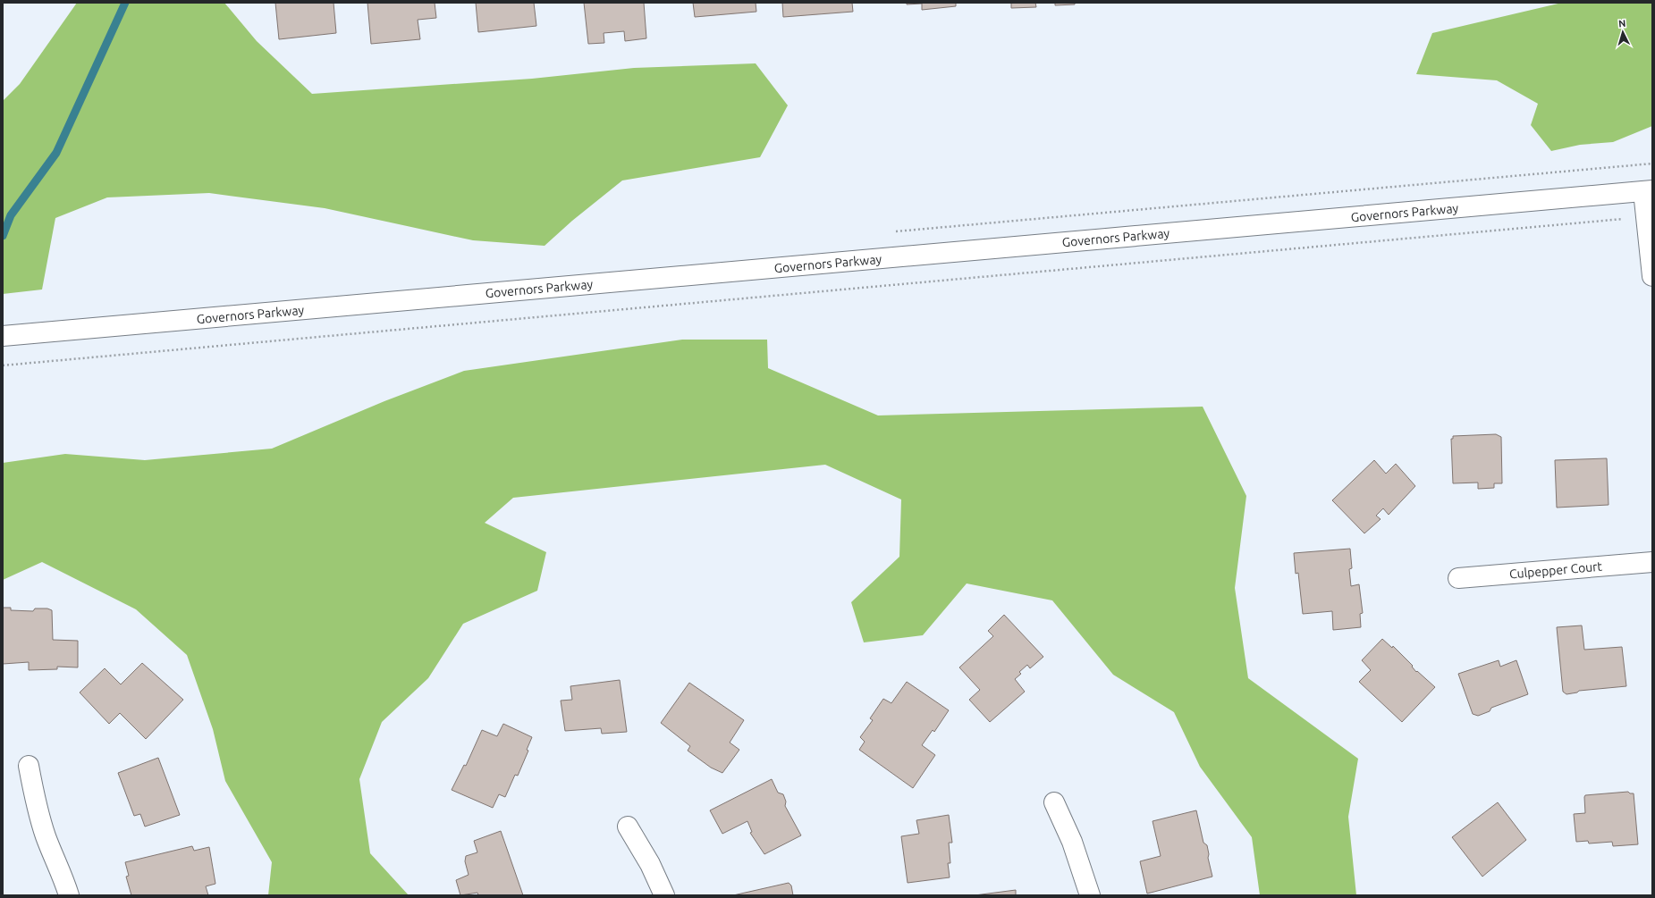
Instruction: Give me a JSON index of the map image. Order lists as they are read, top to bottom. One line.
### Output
{"streets":{"main road":["Governors Parkway","Culpepper Court"]},"north":"top"}
